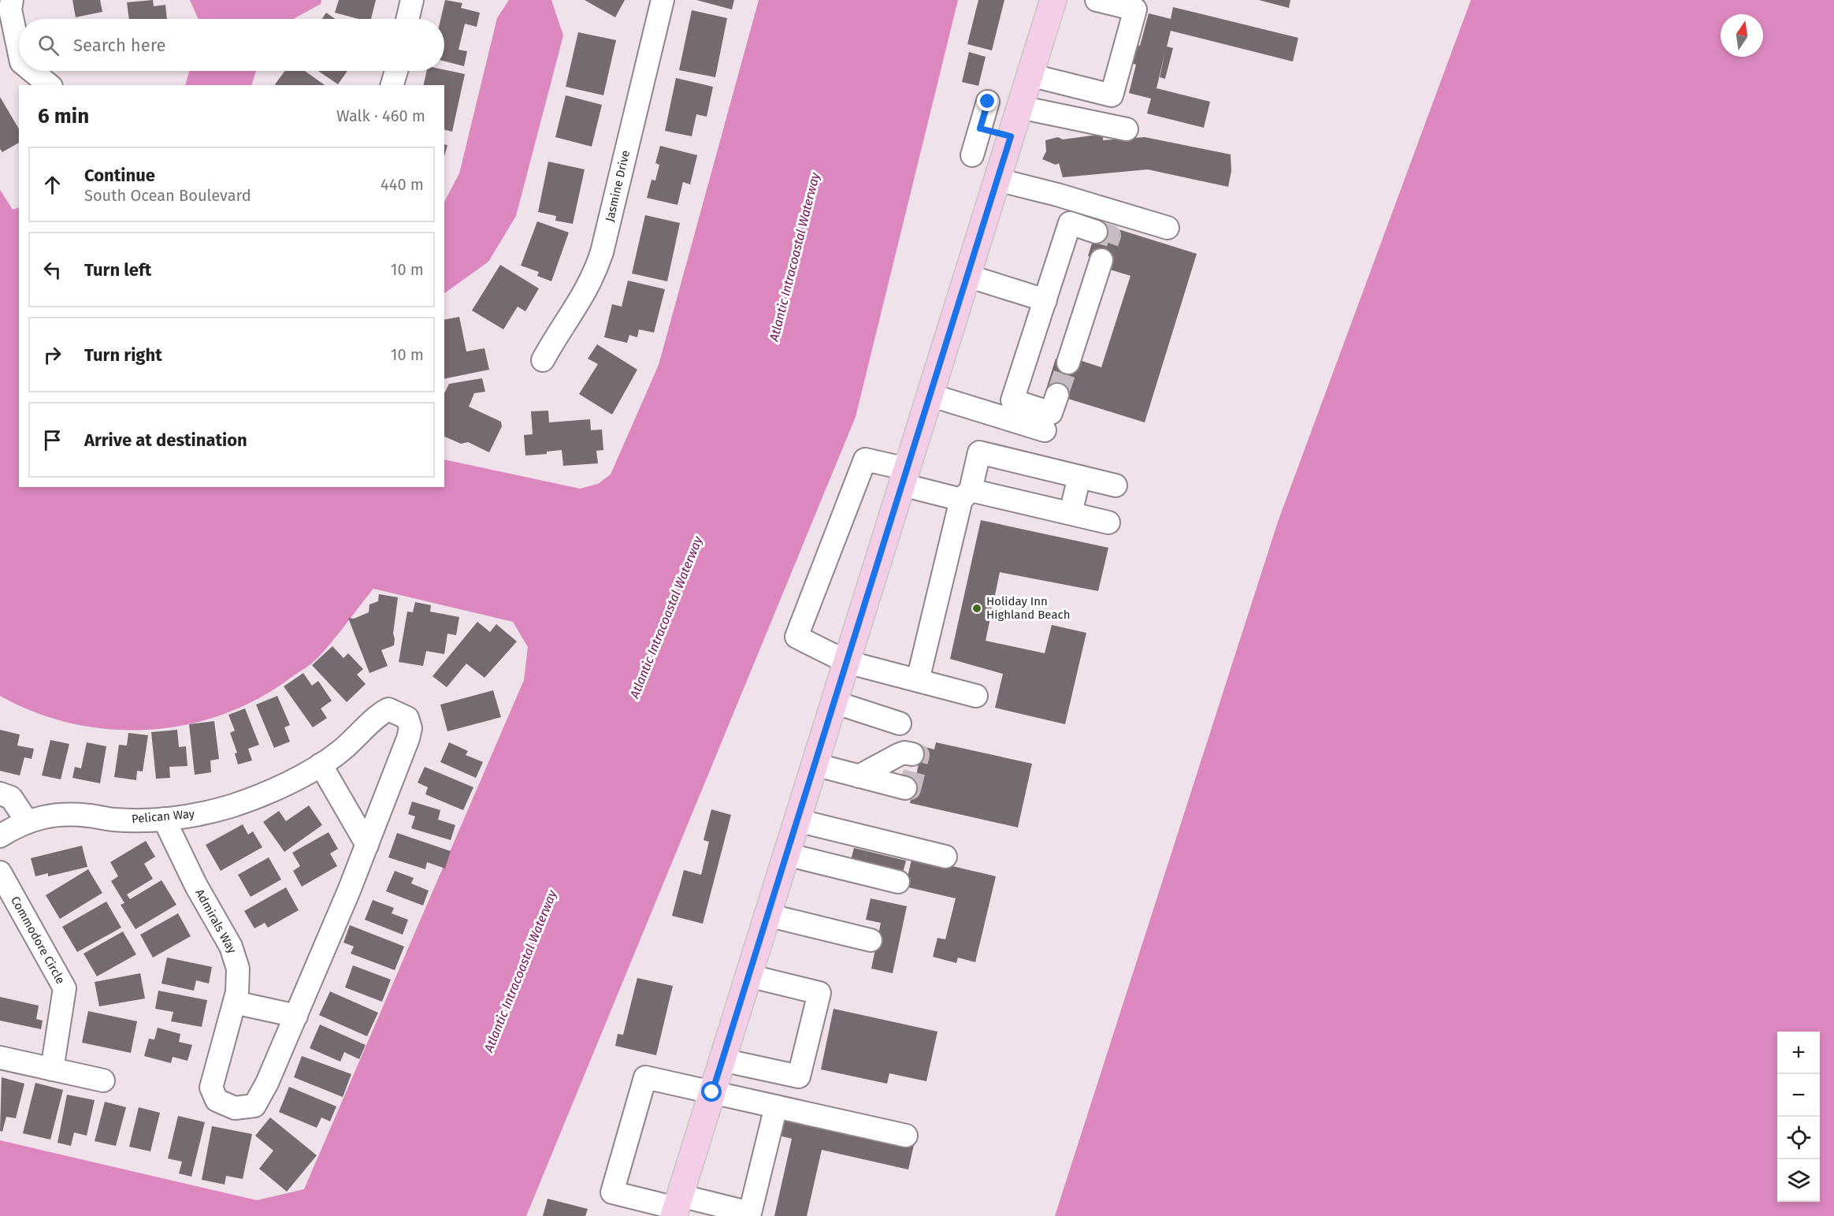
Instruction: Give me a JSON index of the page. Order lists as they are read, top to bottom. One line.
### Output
{"streets":{"street":["Jasmine Drive","Pelican Way","Admirals Way","Commodore Circle"]},"crossings":[["Pelican Way","Admirals Way"]],"water":["Atlantic Intracoastal Waterway"],"places":["Holiday Inn Highland Beach"],"north":"top","page":{"search":"Search here","heading":["6 min","Walk · 460 m"],"list":[["Continue","South Ocean Boulevard","440 m"],["Turn left","10 m"],["Turn right","10 m"],"Arrive at destination"],"map_buttons":["+","−"]}}
